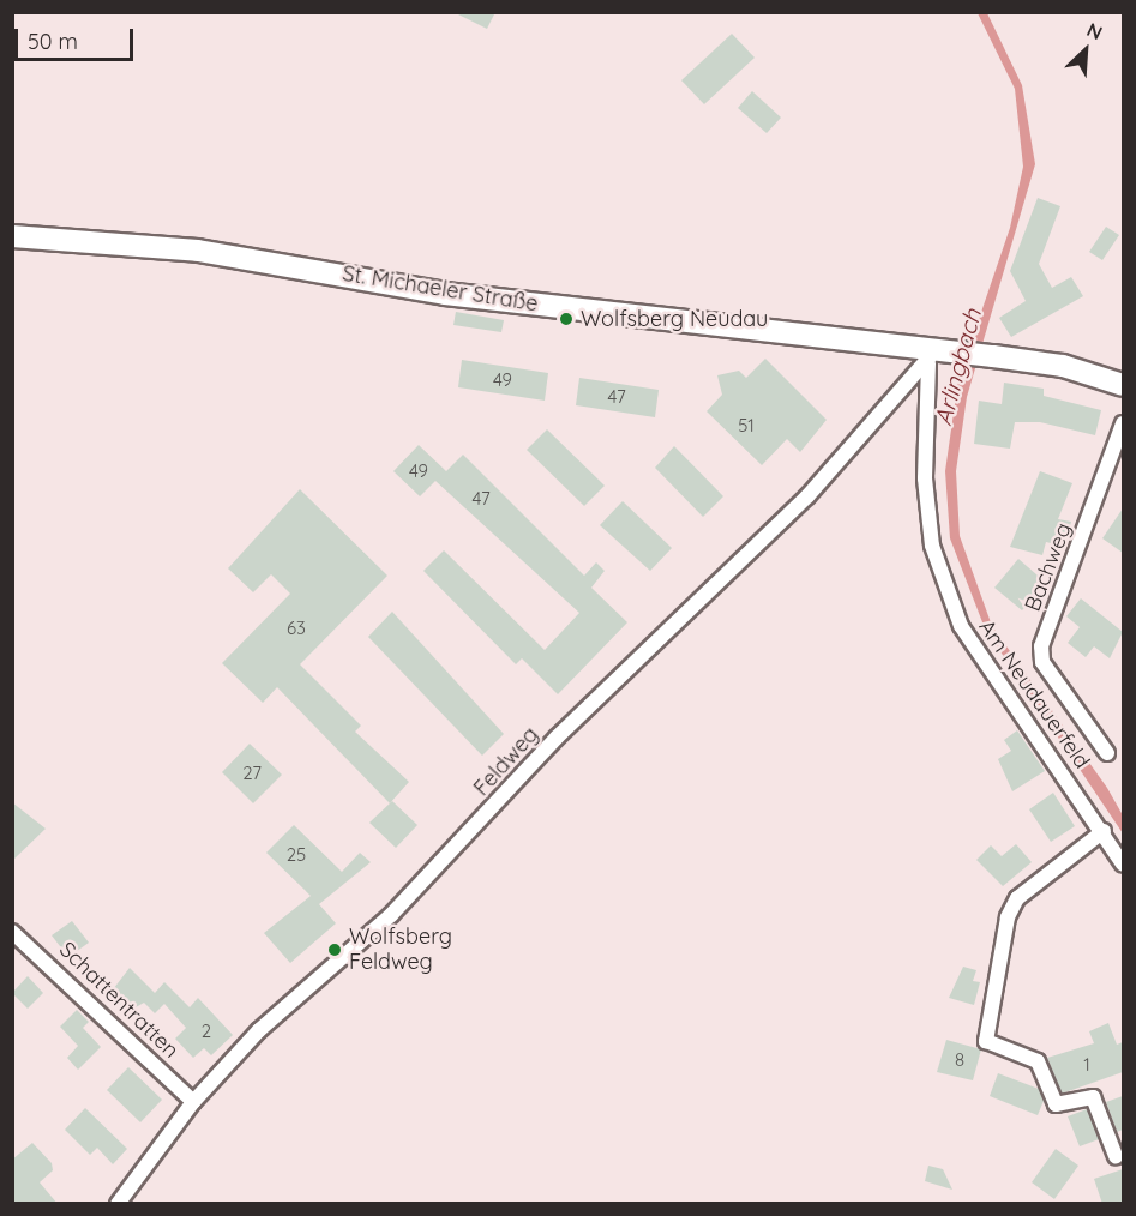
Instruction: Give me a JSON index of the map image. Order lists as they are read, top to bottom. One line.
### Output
{"streets":{"main road":["St. Michaeler Straße"],"street":["Bachweg","Am Neudauerfeld","Feldweg","Schattentratten"]},"crossings":[["St. Michaeler Straße","Am Neudauerfeld"],["St. Michaeler Straße","Feldweg"],["Am Neudauerfeld","Feldweg"],["Feldweg","Schattentratten"]],"water":["Arlingbach"],"places":["Wolfsberg Neudau","Wolfsberg Feldweg"],"house_numbers":["49","47","51","49","47","63","27","25","2","8","1"],"scale_bar":"50 m","north":"top right"}
